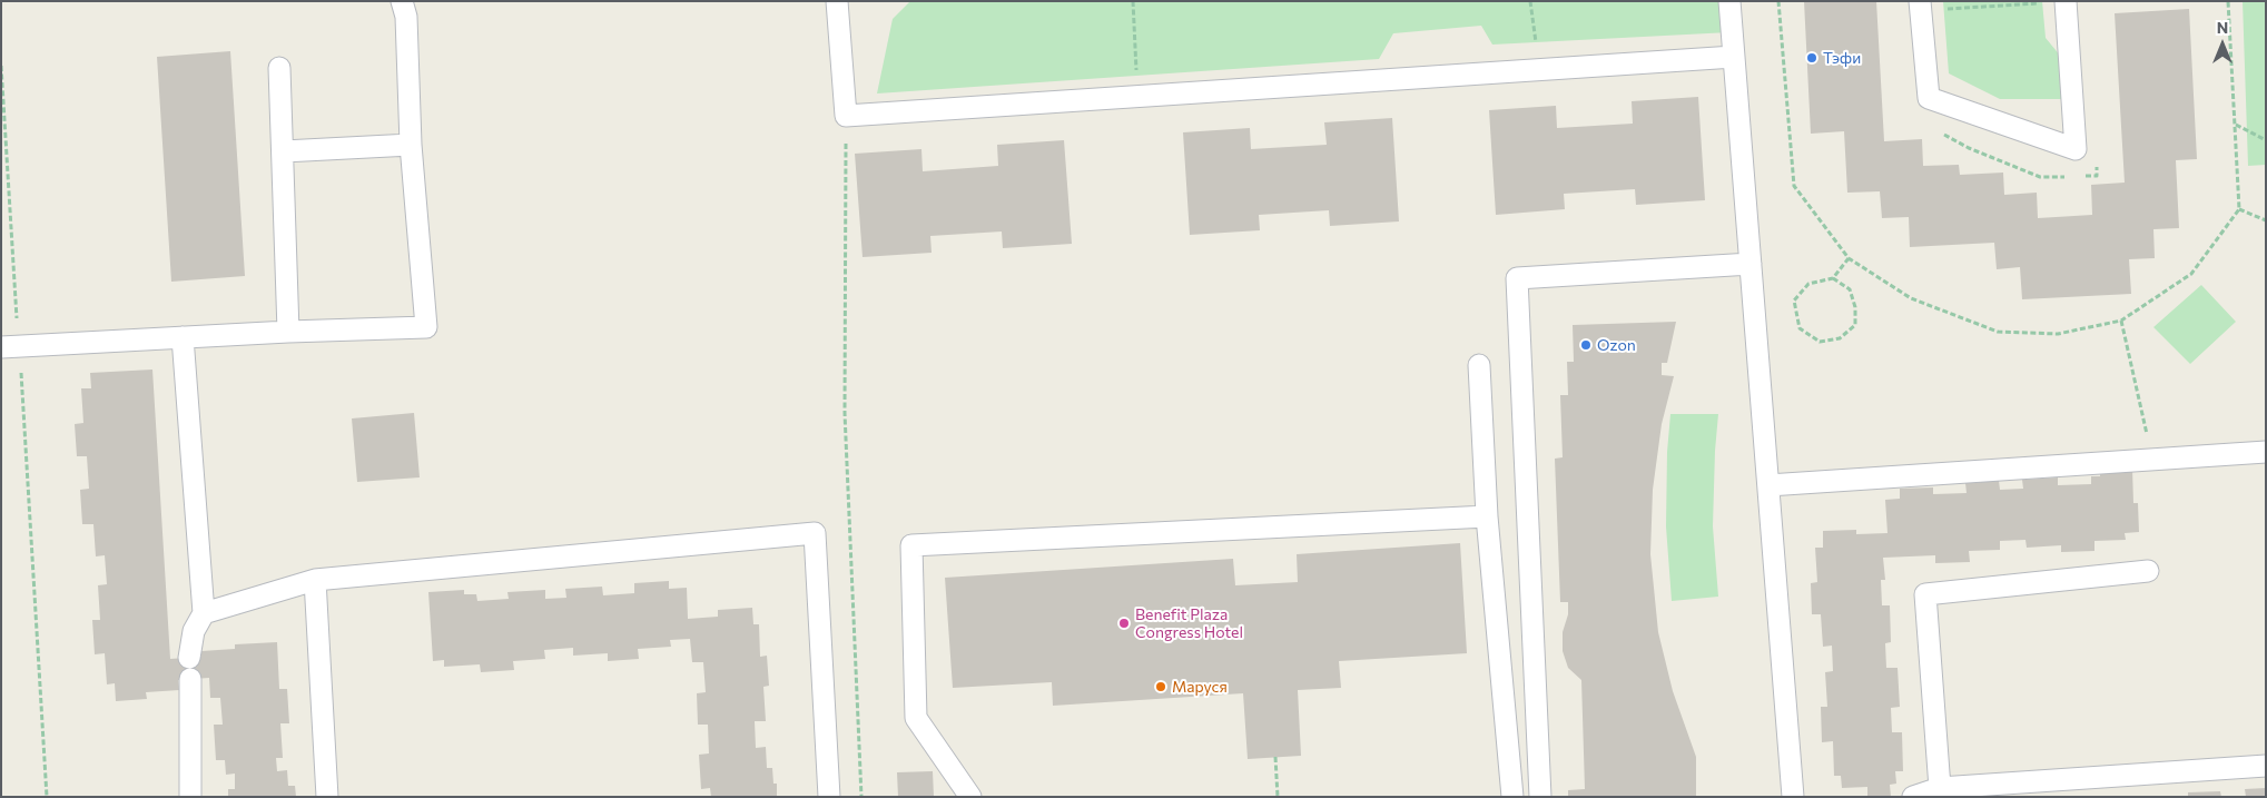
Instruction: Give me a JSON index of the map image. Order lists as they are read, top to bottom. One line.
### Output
{"places":["Тэфи","Ozon","Benefit Plaza Congress Hotel","Маруся"],"north":"top"}
